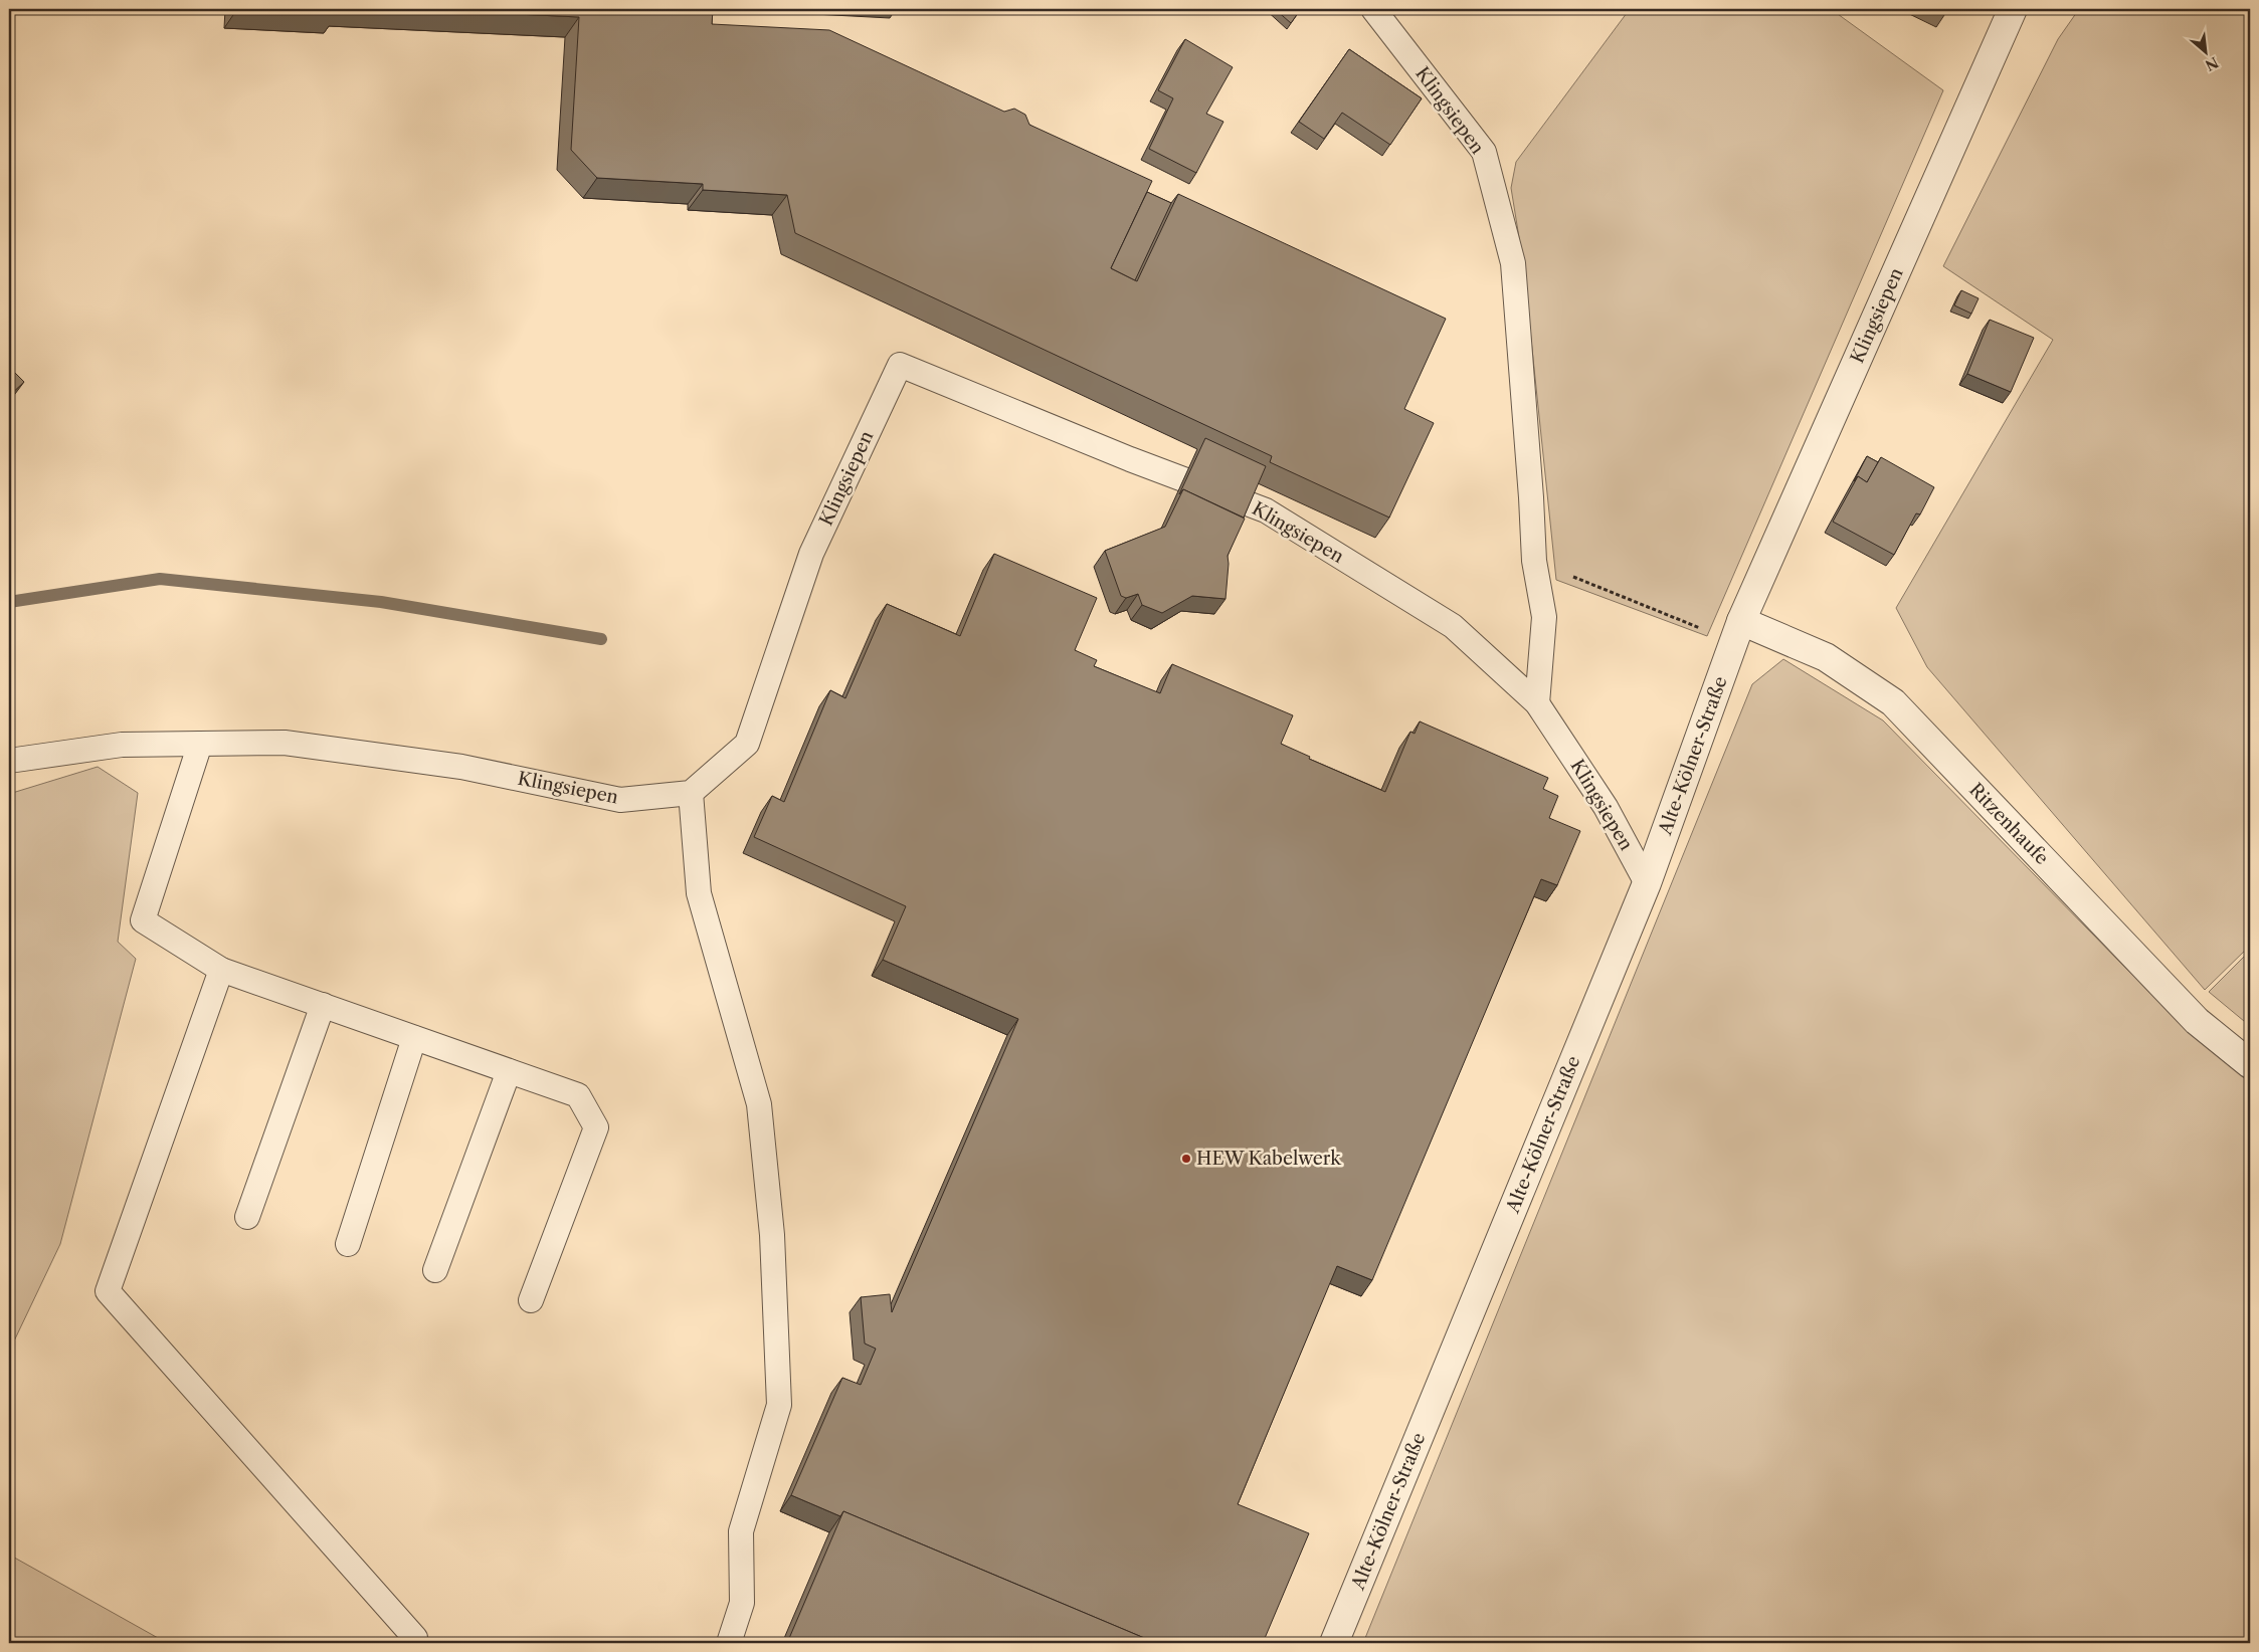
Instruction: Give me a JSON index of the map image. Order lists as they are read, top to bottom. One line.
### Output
{"streets":{"street":["Klingsiepen","Alte-Kölner-Straße","Ritzenhaufe"]},"crossings":[["Klingsiepen","Alte-Kölner-Straße"],["Klingsiepen","Ritzenhaufe"],["Alte-Kölner-Straße","Ritzenhaufe"]],"places":["HEW Kabelwerk"],"north":"bottom right"}
